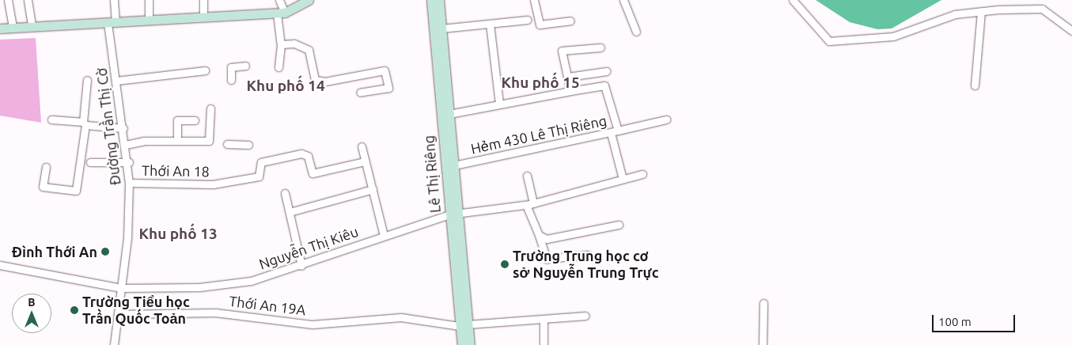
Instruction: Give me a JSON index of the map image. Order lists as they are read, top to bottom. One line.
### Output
{"streets":{"street":["Đường Trần Thị Cờ","Hẻm 430 Lê Thị Riêng","Thới An 18","Lê Thị Riêng","Nguyễn Thị Kiêu","Thới An 19A"]},"crossings":[["Đường Trần Thị Cờ","Thới An 18"],["Đường Trần Thị Cờ","Nguyễn Thị Kiêu"],["Đường Trần Thị Cờ","Thới An 19A"],["Hẻm 430 Lê Thị Riêng","Lê Thị Riêng"],["Lê Thị Riêng","Nguyễn Thị Kiêu"],["Lê Thị Riêng","Thới An 19A"]],"districts":["Khu phố 15","Khu phố 14","Khu phố 13"],"places":["Đình Thới An","Trường Trung học cơ sở Nguyễn Trung Trực","Trường Tiểu học Trần Quốc Toản"],"scale_bar":"100 m","north":"top"}
